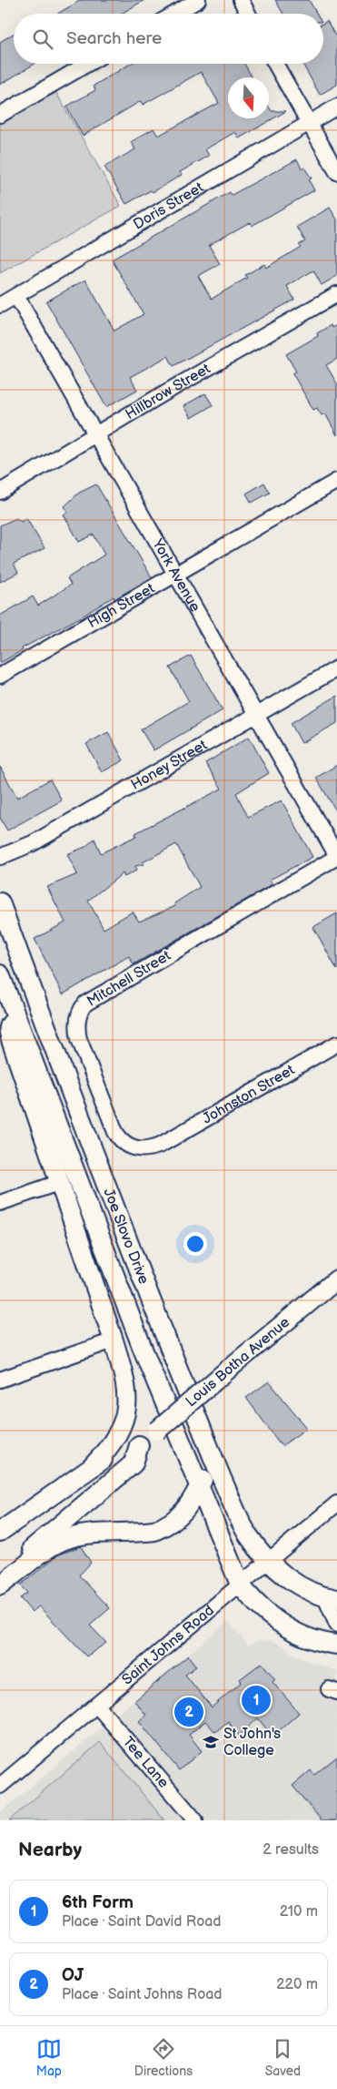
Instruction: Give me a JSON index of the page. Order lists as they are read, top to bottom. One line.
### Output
{"streets":{"main road":["Joe Slovo Drive","Louis Botha Avenue"],"street":["Doris Street","Hillbrow Street","York Avenue","High Street","Honey Street","Mitchell Street","Johnston Street","Saint Johns Road","Tee Lane"]},"crossings":[["Doris Street","York Avenue"],["Hillbrow Street","York Avenue"],["York Avenue","High Street"],["York Avenue","Honey Street"],["York Avenue","Mitchell Street"],["Mitchell Street","Johnston Street"],["Joe Slovo Drive","Saint Johns Road"],["Saint Johns Road","Tee Lane"]],"places":{"school or university":["St John's College"]},"north":"bottom","page":{"search":"Search here","pins":["1","2"],"heading":["Nearby","2 results"],"list":[{"mark":"1","name":"6th Form","note":"Place · Saint David Road","value":"210 m"},{"mark":"2","name":"OJ","note":"Place · Saint Johns Road","value":"220 m"}],"nav":["Map","Directions","Saved"]}}
